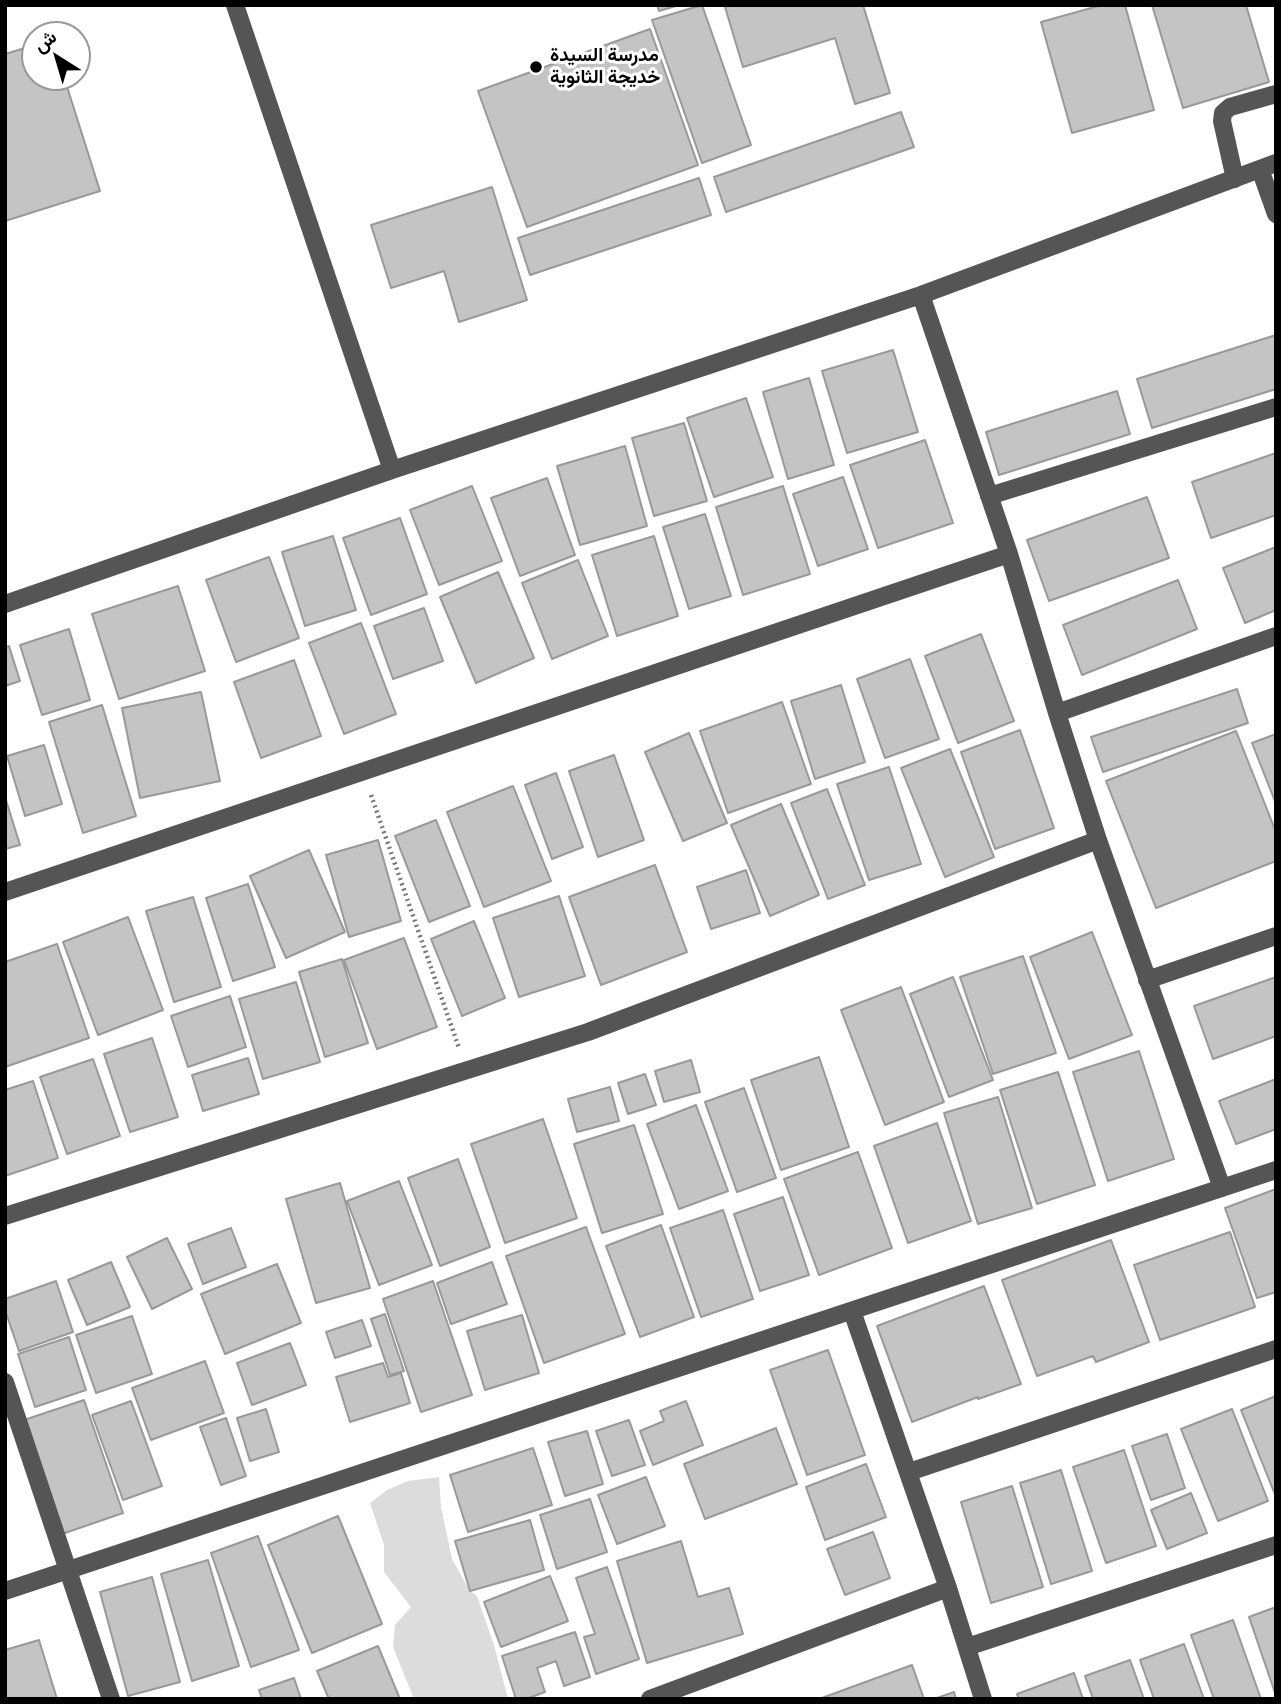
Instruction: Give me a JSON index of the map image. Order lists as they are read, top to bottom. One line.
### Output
{"places":["مدرسة السيدة خديجة الثانوية"],"north":"top left"}
